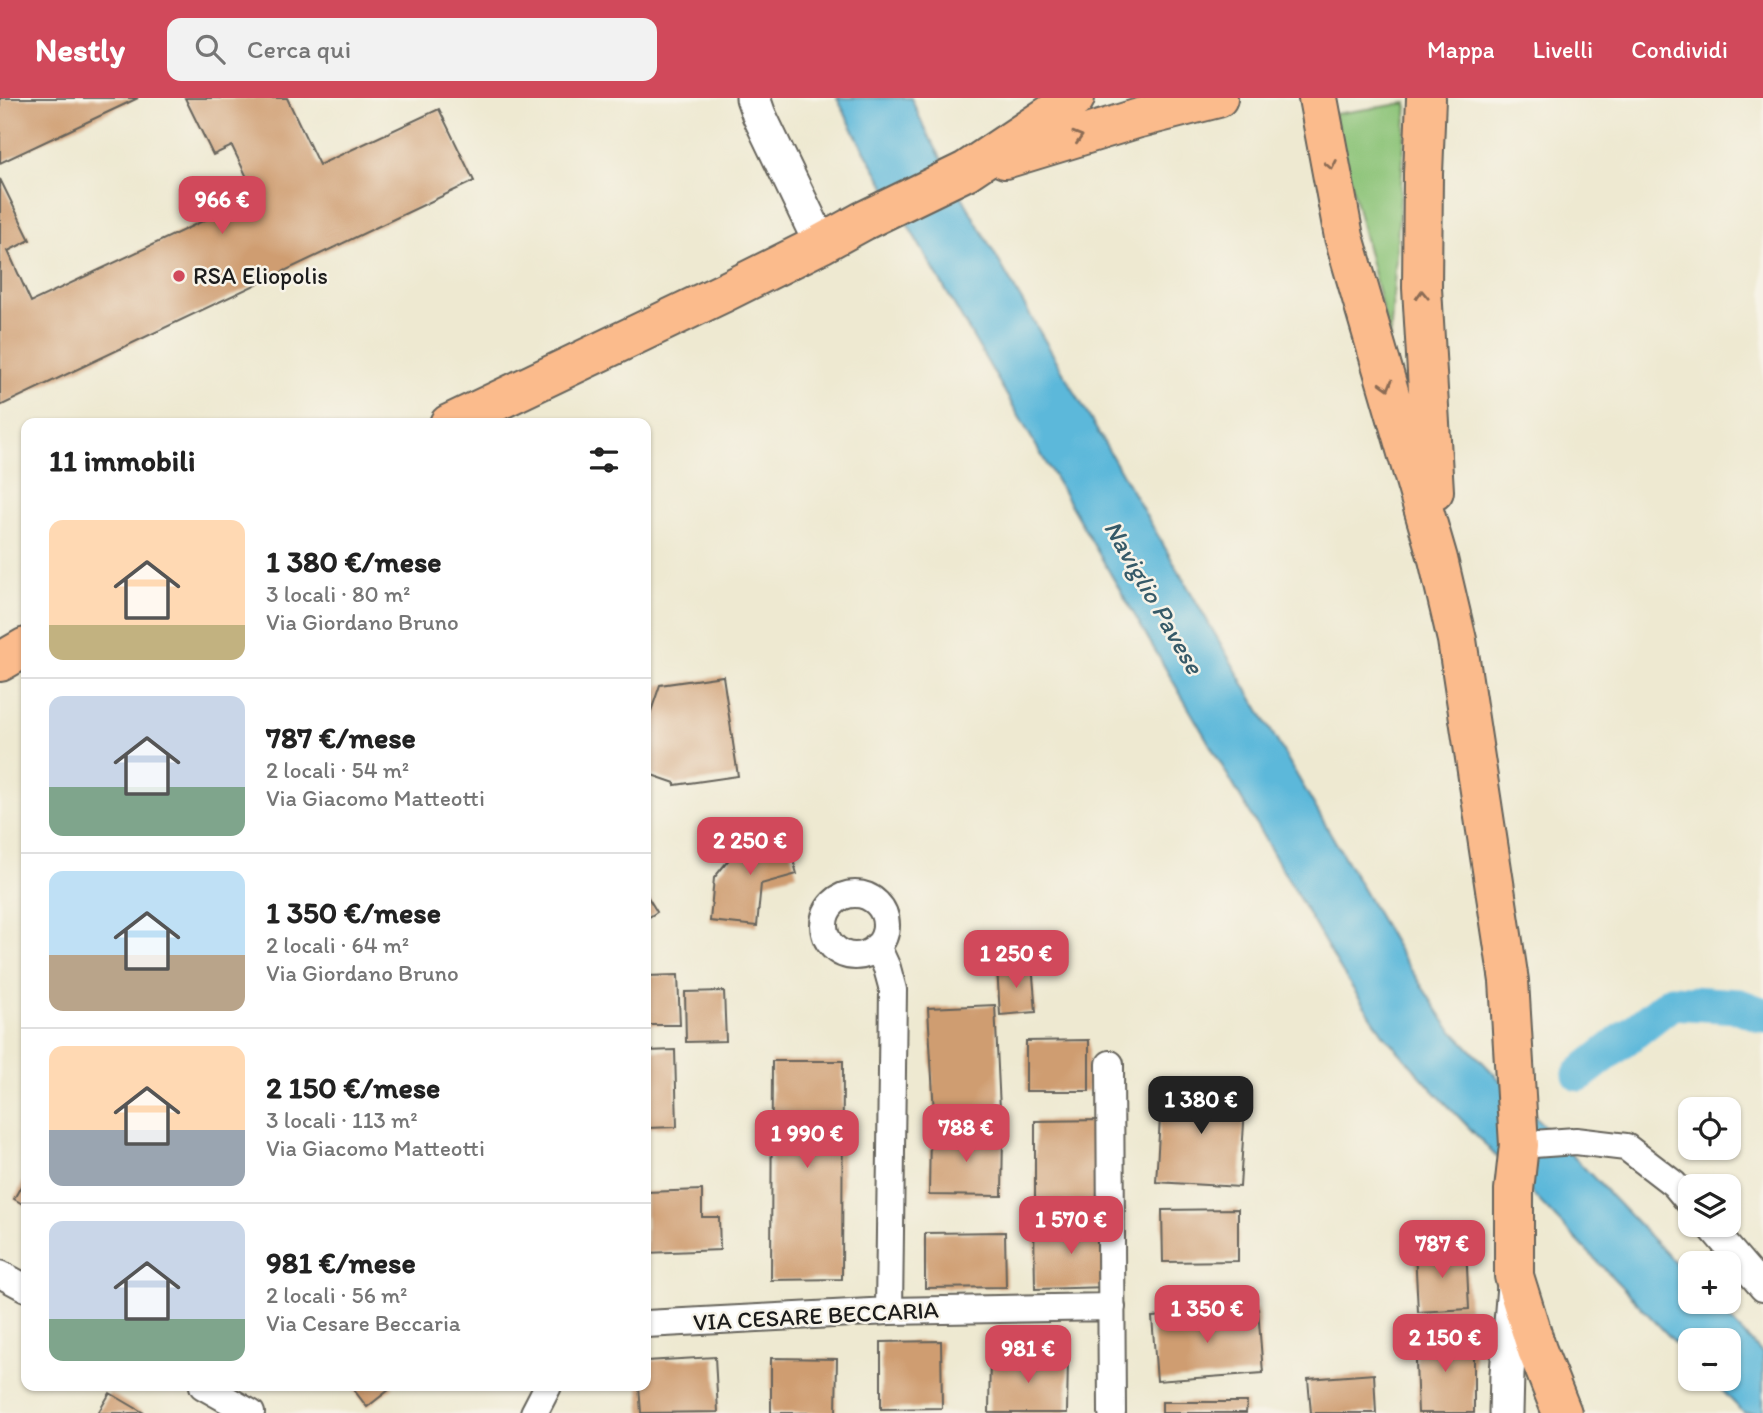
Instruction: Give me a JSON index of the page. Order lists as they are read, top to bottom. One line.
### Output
{"streets":{"street":["VIA CESARE BECCARIA"]},"water":["Naviglio Pavese"],"places":["RSA Eliopolis"],"page":{"header":"Nestly","search":"Cerca qui","nav":["Mappa","Livelli","Condividi"],"price":["966 €","2 250 €","1 250 €","1 380 €","788 €","1 990 €","1 570 €","787 €","1 350 €","2 150 €","981 €"],"heading":"11 immobili","list":[{"name":"1 380 €/mese","note":"3 locali · 80 m² · Via Giordano Bruno"},{"name":"787 €/mese","note":"2 locali · 54 m² · Via Giacomo Matteotti"},{"name":"1 350 €/mese","note":"2 locali · 64 m² · Via Giordano Bruno"},{"name":"2 150 €/mese","note":"3 locali · 113 m² · Via Giacomo Matteotti"},{"name":"981 €/mese","note":"2 locali · 56 m² · Via Cesare Beccaria"}],"map_buttons":["+","−"]}}
